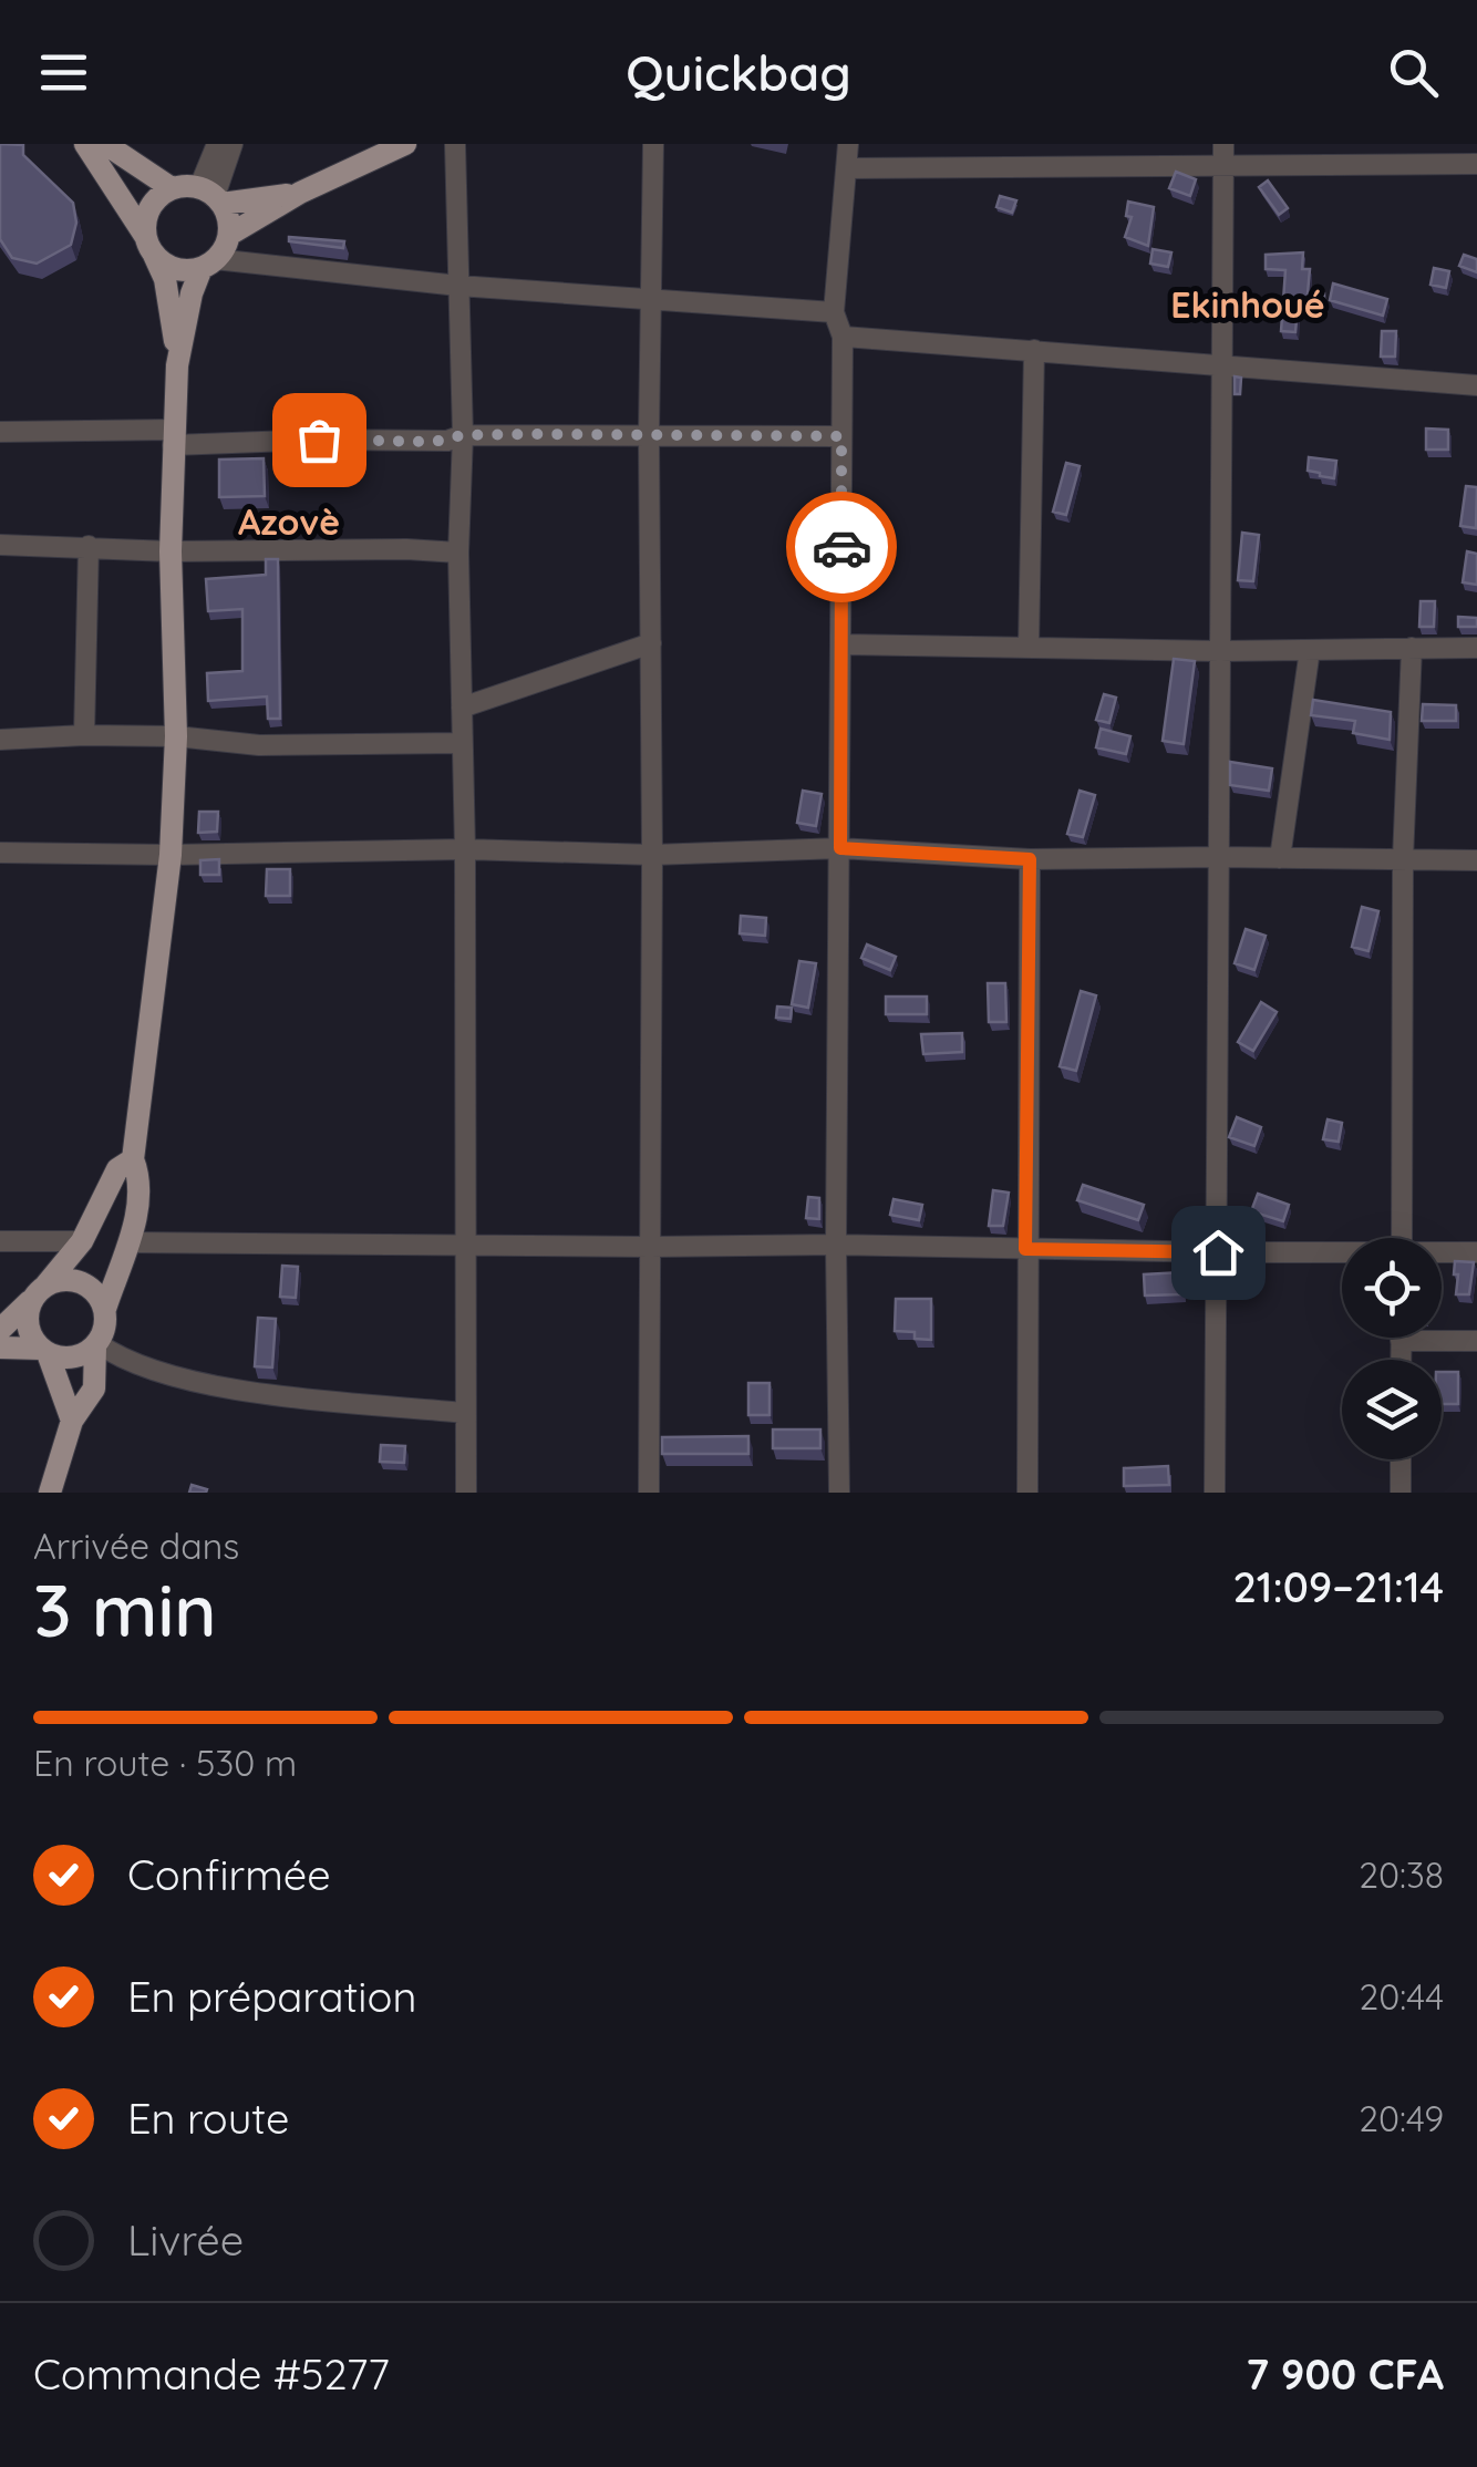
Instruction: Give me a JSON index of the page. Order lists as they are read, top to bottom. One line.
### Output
{"districts":["Ekinhoué","Azovè"],"page":{"header":"Quickbag","heading":["3 min","Arrivée dans","21:09–21:14"],"panel":["Commande #5277","7 900 CFA"],"bar":"En route · 530 m","list":[["Confirmée","20:38"],["En préparation","20:44"],["En route","20:49"],"Livrée"]}}
